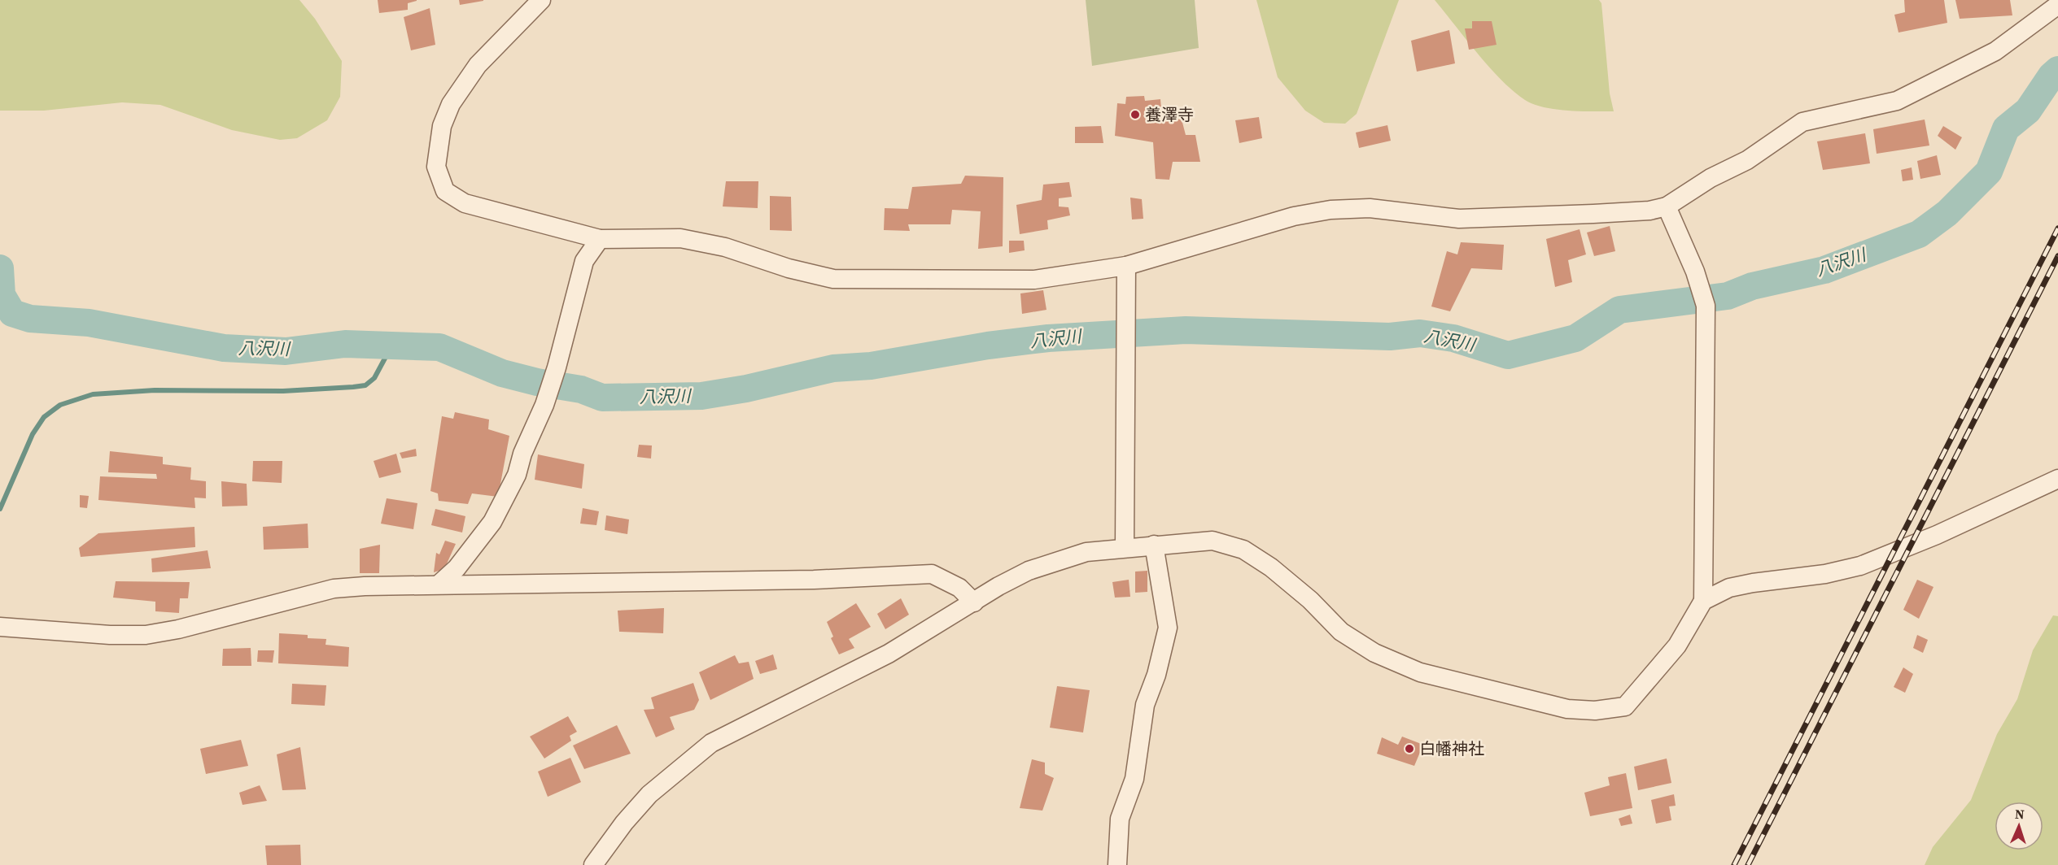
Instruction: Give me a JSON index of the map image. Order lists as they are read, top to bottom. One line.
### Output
{"water":["八沢川"],"places":["養澤寺","白幡神社"],"north":"top"}
